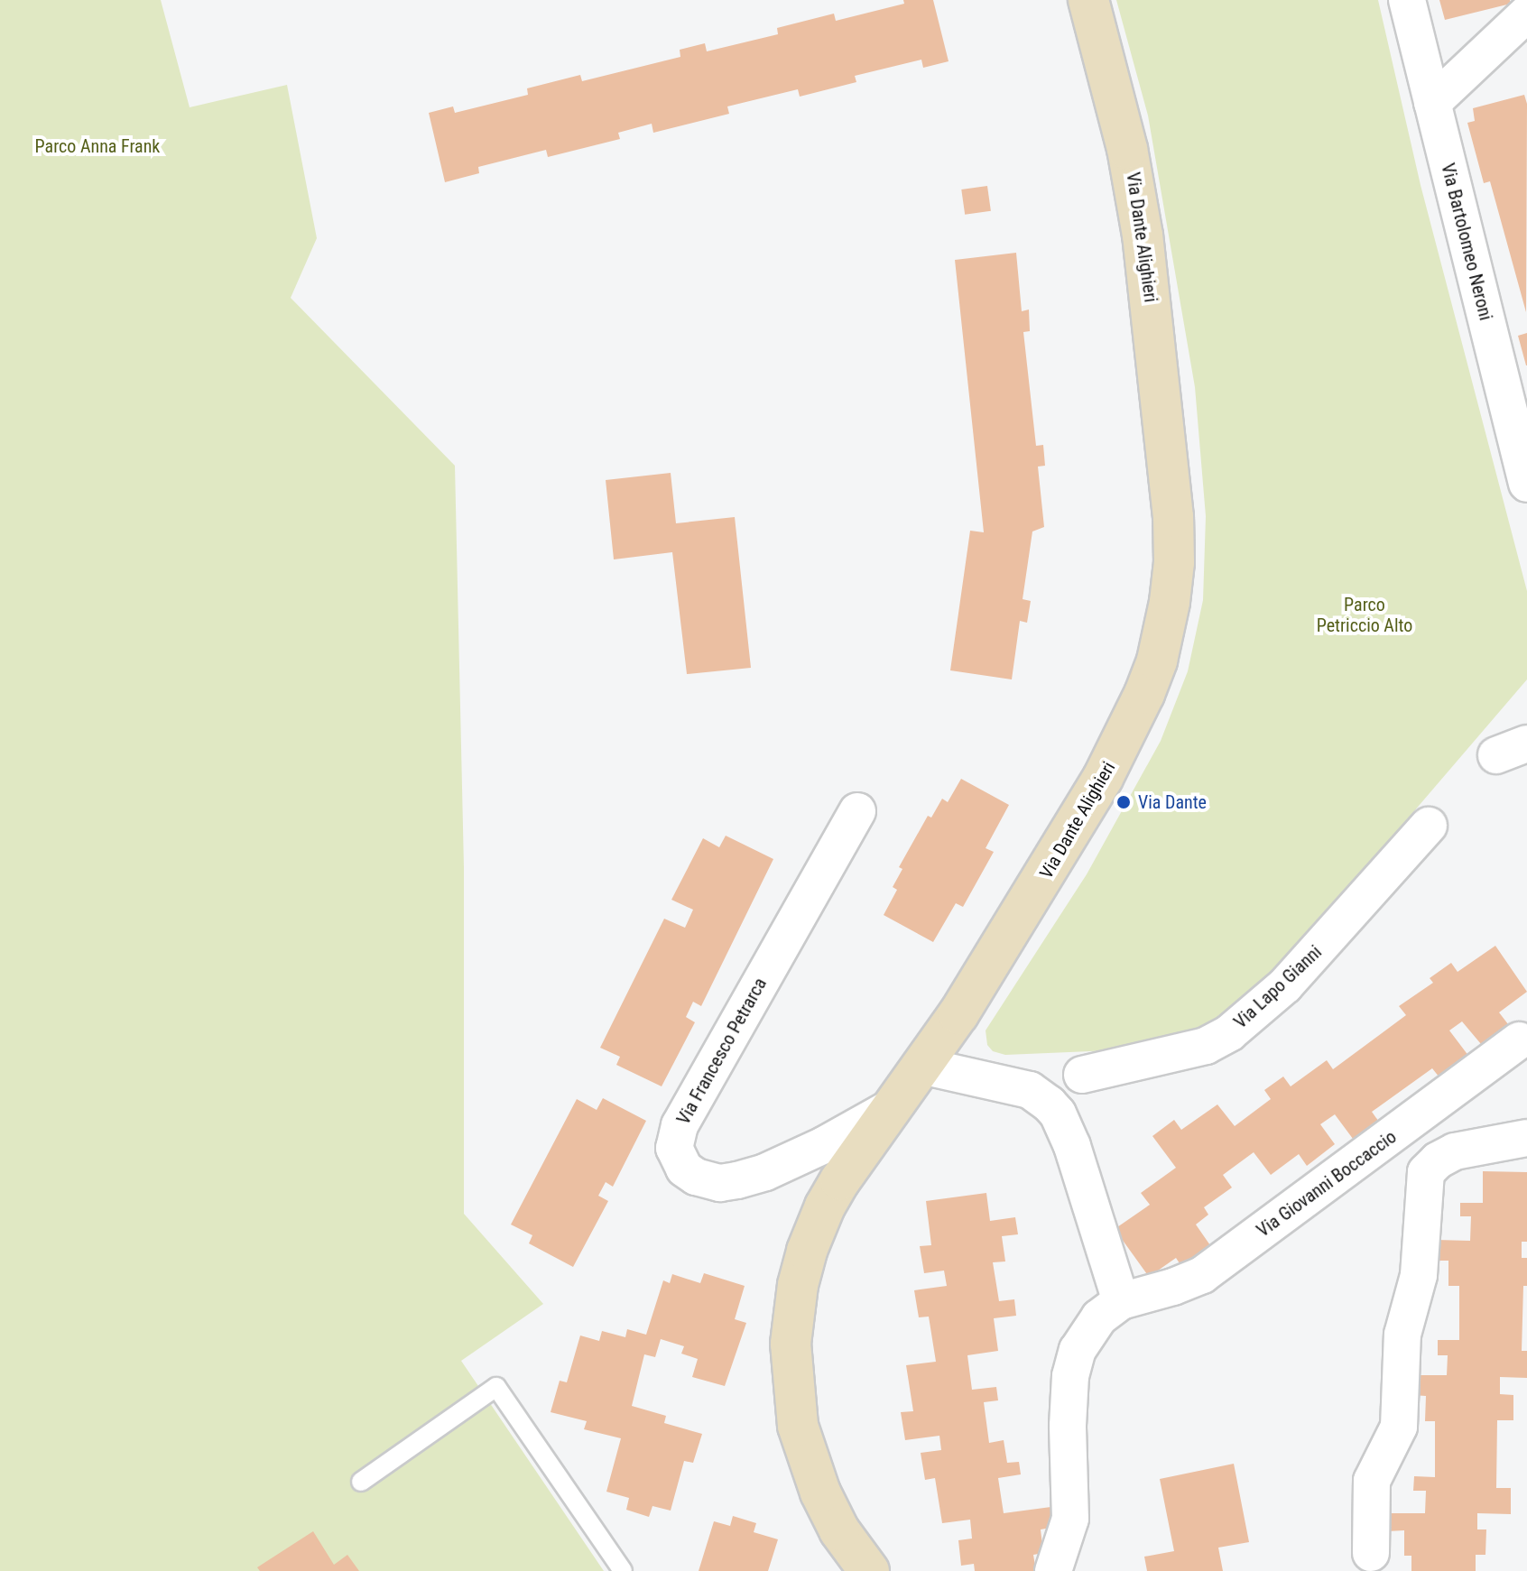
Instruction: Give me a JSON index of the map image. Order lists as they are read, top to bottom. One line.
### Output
{"streets":{"street":["Via Dante Alighieri","Via Bartolomeo Neroni","Via Lapo Gianni","Via Francesco Petrarca","Via Giovanni Boccaccio"]},"crossings":[["Via Dante Alighieri","Via Francesco Petrarca"]],"parks":["Parco Anna Frank","Parco Petriccio Alto"],"places":["Via Dante"]}
